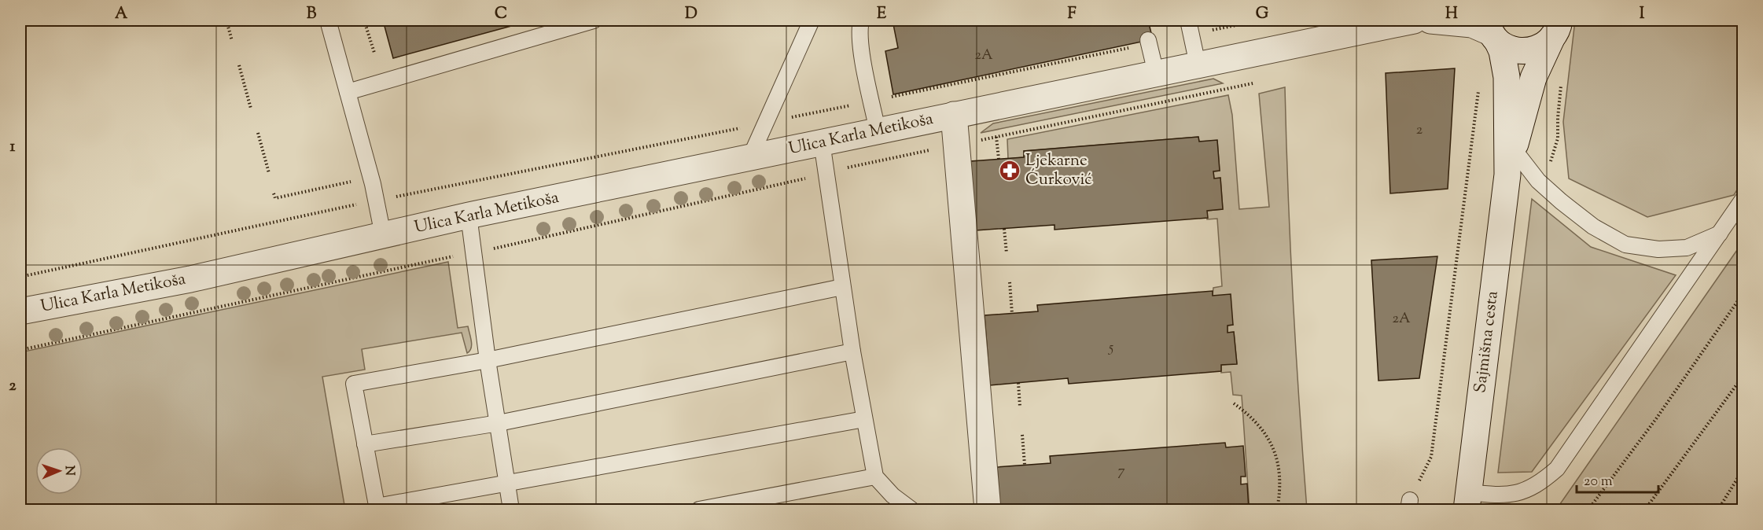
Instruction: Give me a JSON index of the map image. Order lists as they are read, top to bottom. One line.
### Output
{"streets":{"street":["Ulica Karla Metikoša","Sajmišna cesta"]},"places":{"pharmacy":["Ljekarne Ćurković"]},"house_numbers":["2A","2","2A","5","7"],"scale_bar":"20 m","north":"right","grid":{"columns":["A","B","C","D","E","F","G","H","I"],"rows":["1","2"]}}
